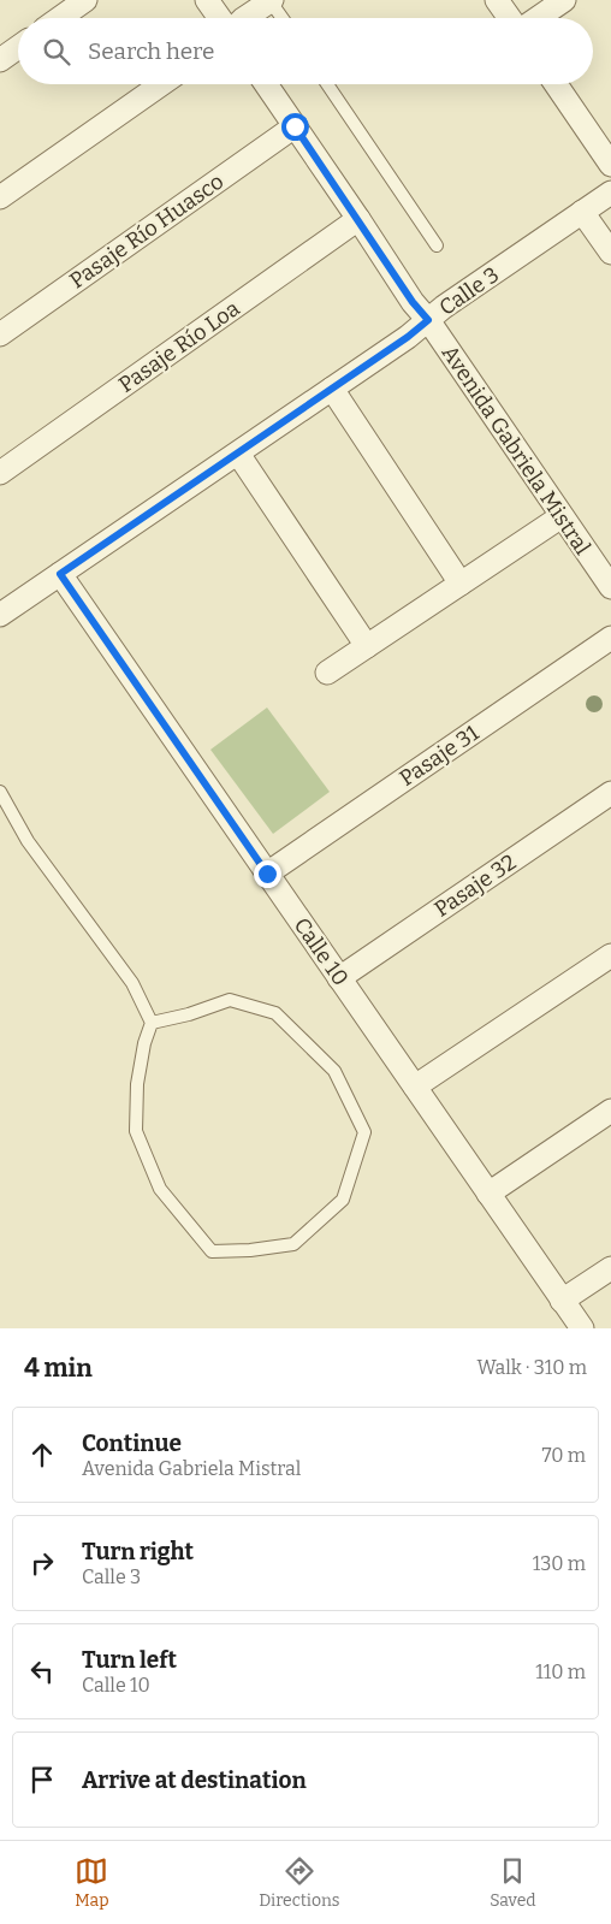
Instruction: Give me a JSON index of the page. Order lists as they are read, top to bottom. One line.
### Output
{"streets":{"street":["Pasaje Río Huasco","Calle 3","Pasaje Río Loa","Avenida Gabriela Mistral","Pasaje 31","Pasaje 32","Calle 10"]},"crossings":[["Pasaje Río Huasco","Avenida Gabriela Mistral"],["Calle 3","Avenida Gabriela Mistral"],["Calle 3","Calle 10"],["Pasaje Río Loa","Avenida Gabriela Mistral"],["Pasaje 31","Calle 10"],["Pasaje 32","Calle 10"]],"page":{"search":"Search here","heading":["4 min","Walk · 310 m"],"list":[["Continue","Avenida Gabriela Mistral","70 m"],["Turn right","Calle 3","130 m"],["Turn left","Calle 10","110 m"],"Arrive at destination"],"nav":["Map","Directions","Saved"]}}
